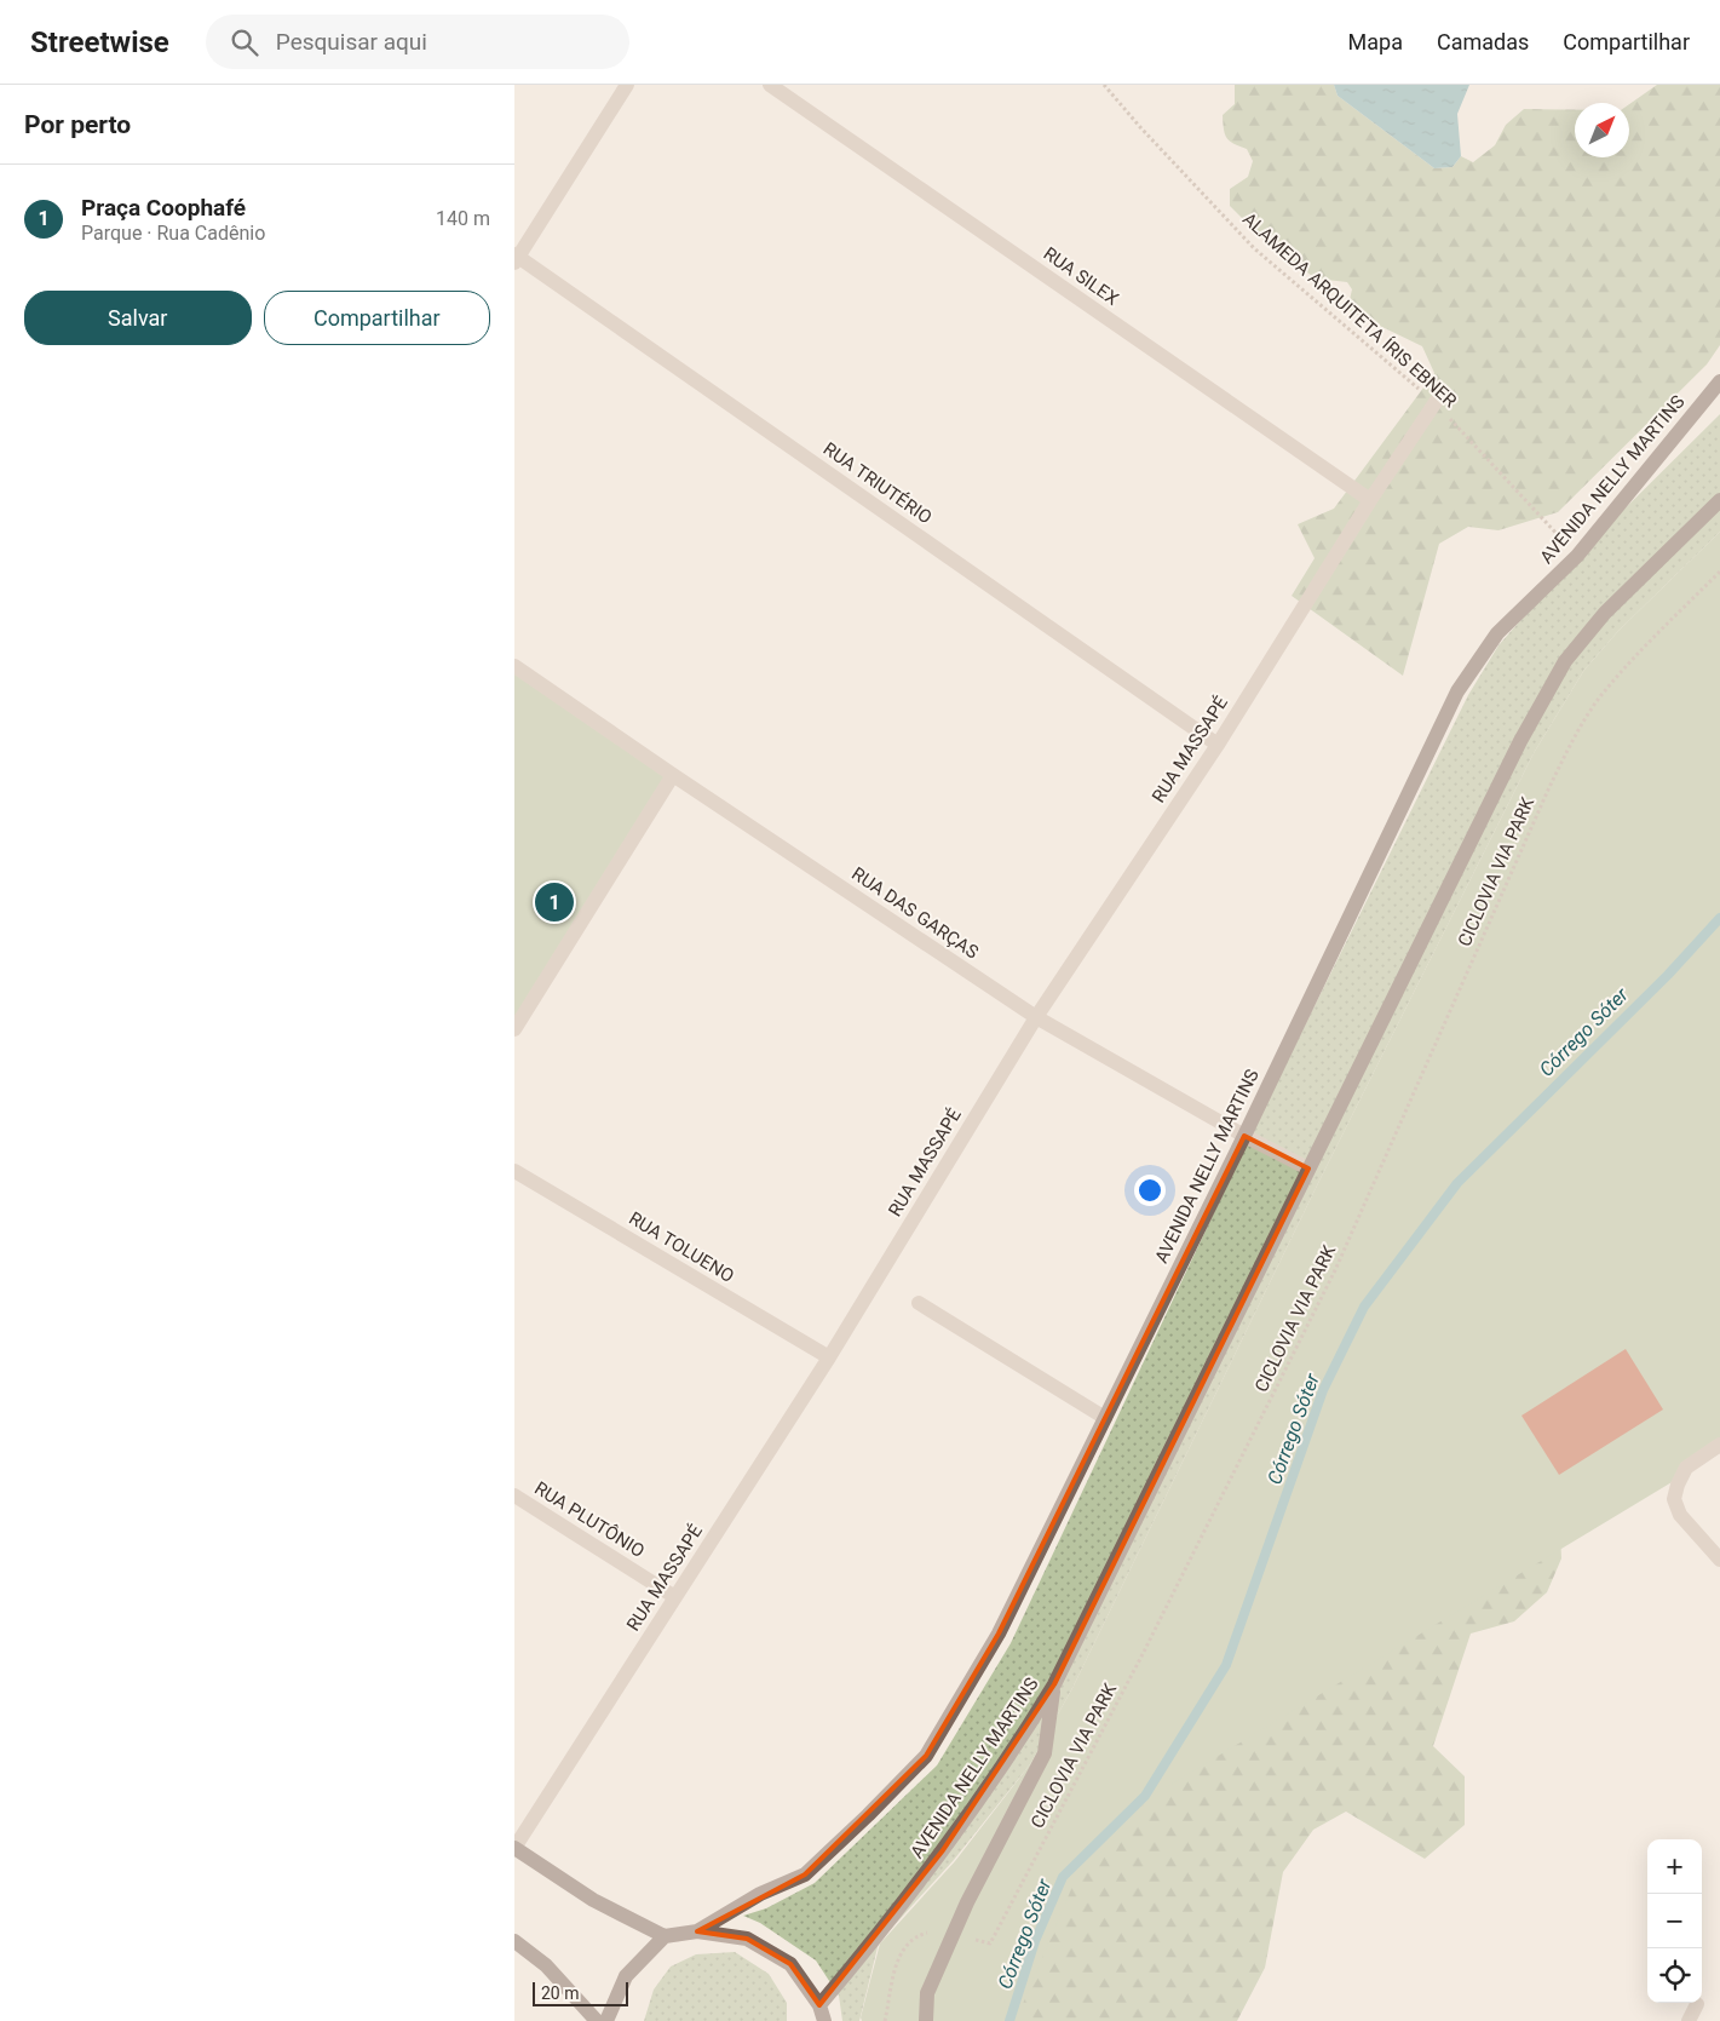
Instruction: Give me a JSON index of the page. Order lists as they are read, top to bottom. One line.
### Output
{"streets":{"main road":["AVENIDA NELLY MARTINS"],"street":["RUA SILEX","RUA TRIUTÉRIO","RUA MASSAPÉ","RUA DAS GARÇAS","RUA TOLUENO","RUA PLUTÔNIO"],"path":["ALAMEDA ARQUITETA ÍRIS EBNER","CICLOVIA VIA PARK"]},"crossings":[["RUA SILEX","RUA MASSAPÉ"],["ALAMEDA ARQUITETA ÍRIS EBNER","AVENIDA NELLY MARTINS"],["ALAMEDA ARQUITETA ÍRIS EBNER","RUA MASSAPÉ"],["AVENIDA NELLY MARTINS","RUA DAS GARÇAS"],["RUA TRIUTÉRIO","RUA MASSAPÉ"],["RUA MASSAPÉ","RUA DAS GARÇAS"],["RUA MASSAPÉ","RUA TOLUENO"],["RUA MASSAPÉ","RUA PLUTÔNIO"]],"water":["Córrego Sóter"],"scale_bar":"20 m","north":"top right","page":{"header":"Streetwise","search":"Pesquisar aqui","nav":["Mapa","Camadas","Compartilhar"],"heading":"Por perto","list":[{"mark":"1","name":"Praça Coophafé","note":"Parque · Rua Cadênio","value":"140 m"}],"buttons":["Salvar","Compartilhar"],"pins":"1","map_buttons":["+","−"],"scale":"20 m"}}
